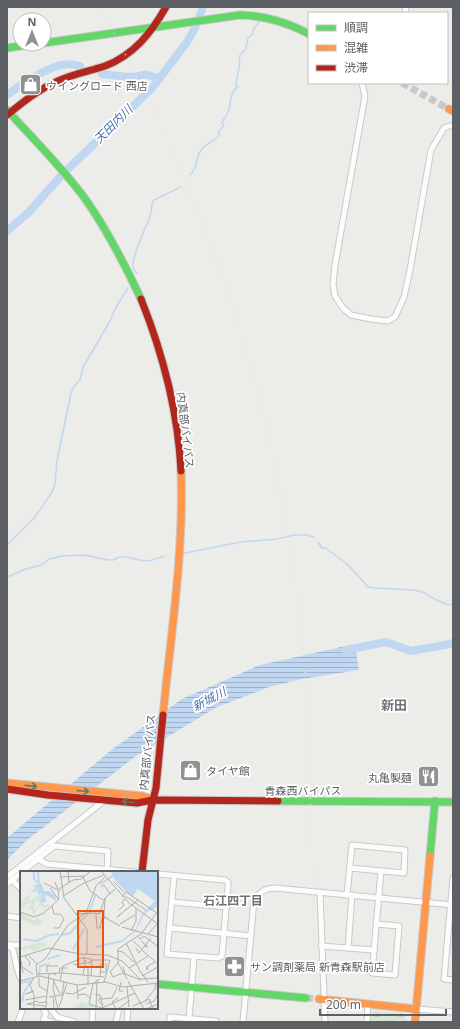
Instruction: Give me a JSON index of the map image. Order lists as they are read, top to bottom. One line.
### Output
{"streets":{"main road":["内真部バイパス","青森西バイパス"]},"crossings":[["内真部バイパス","青森西バイパス"]],"districts":["新田","石江四丁目"],"water":["天田内川","新城川"],"places":{"shop":["ウイングロード 西店","タイヤ館"],"restaurant":["丸亀製麺"],"pharmacy":["サン調剤薬局 新青森駅前店"]},"legend":["順調","混雑","渋滞"],"scale_bar":"200 m","north":"top"}
